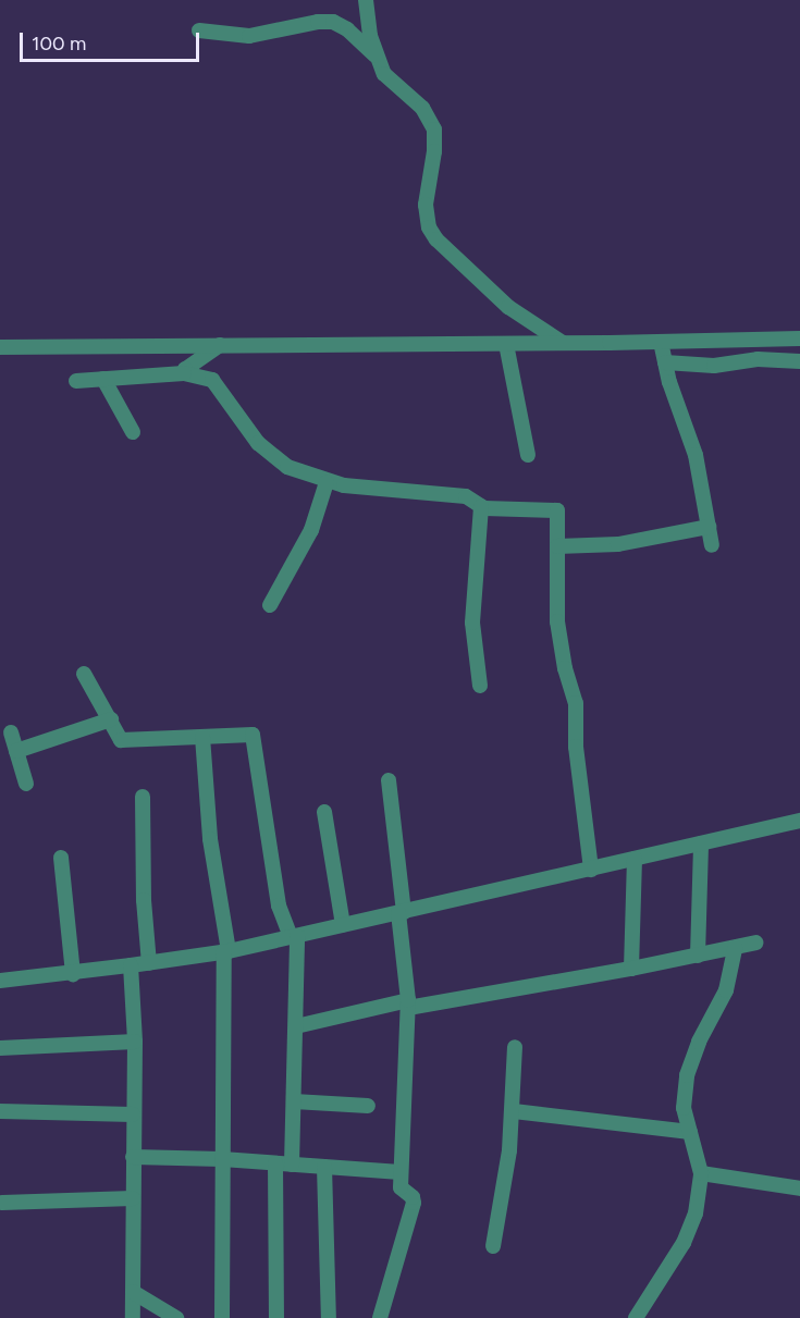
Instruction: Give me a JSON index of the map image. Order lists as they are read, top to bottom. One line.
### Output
{"scale_bar":"100 m"}
